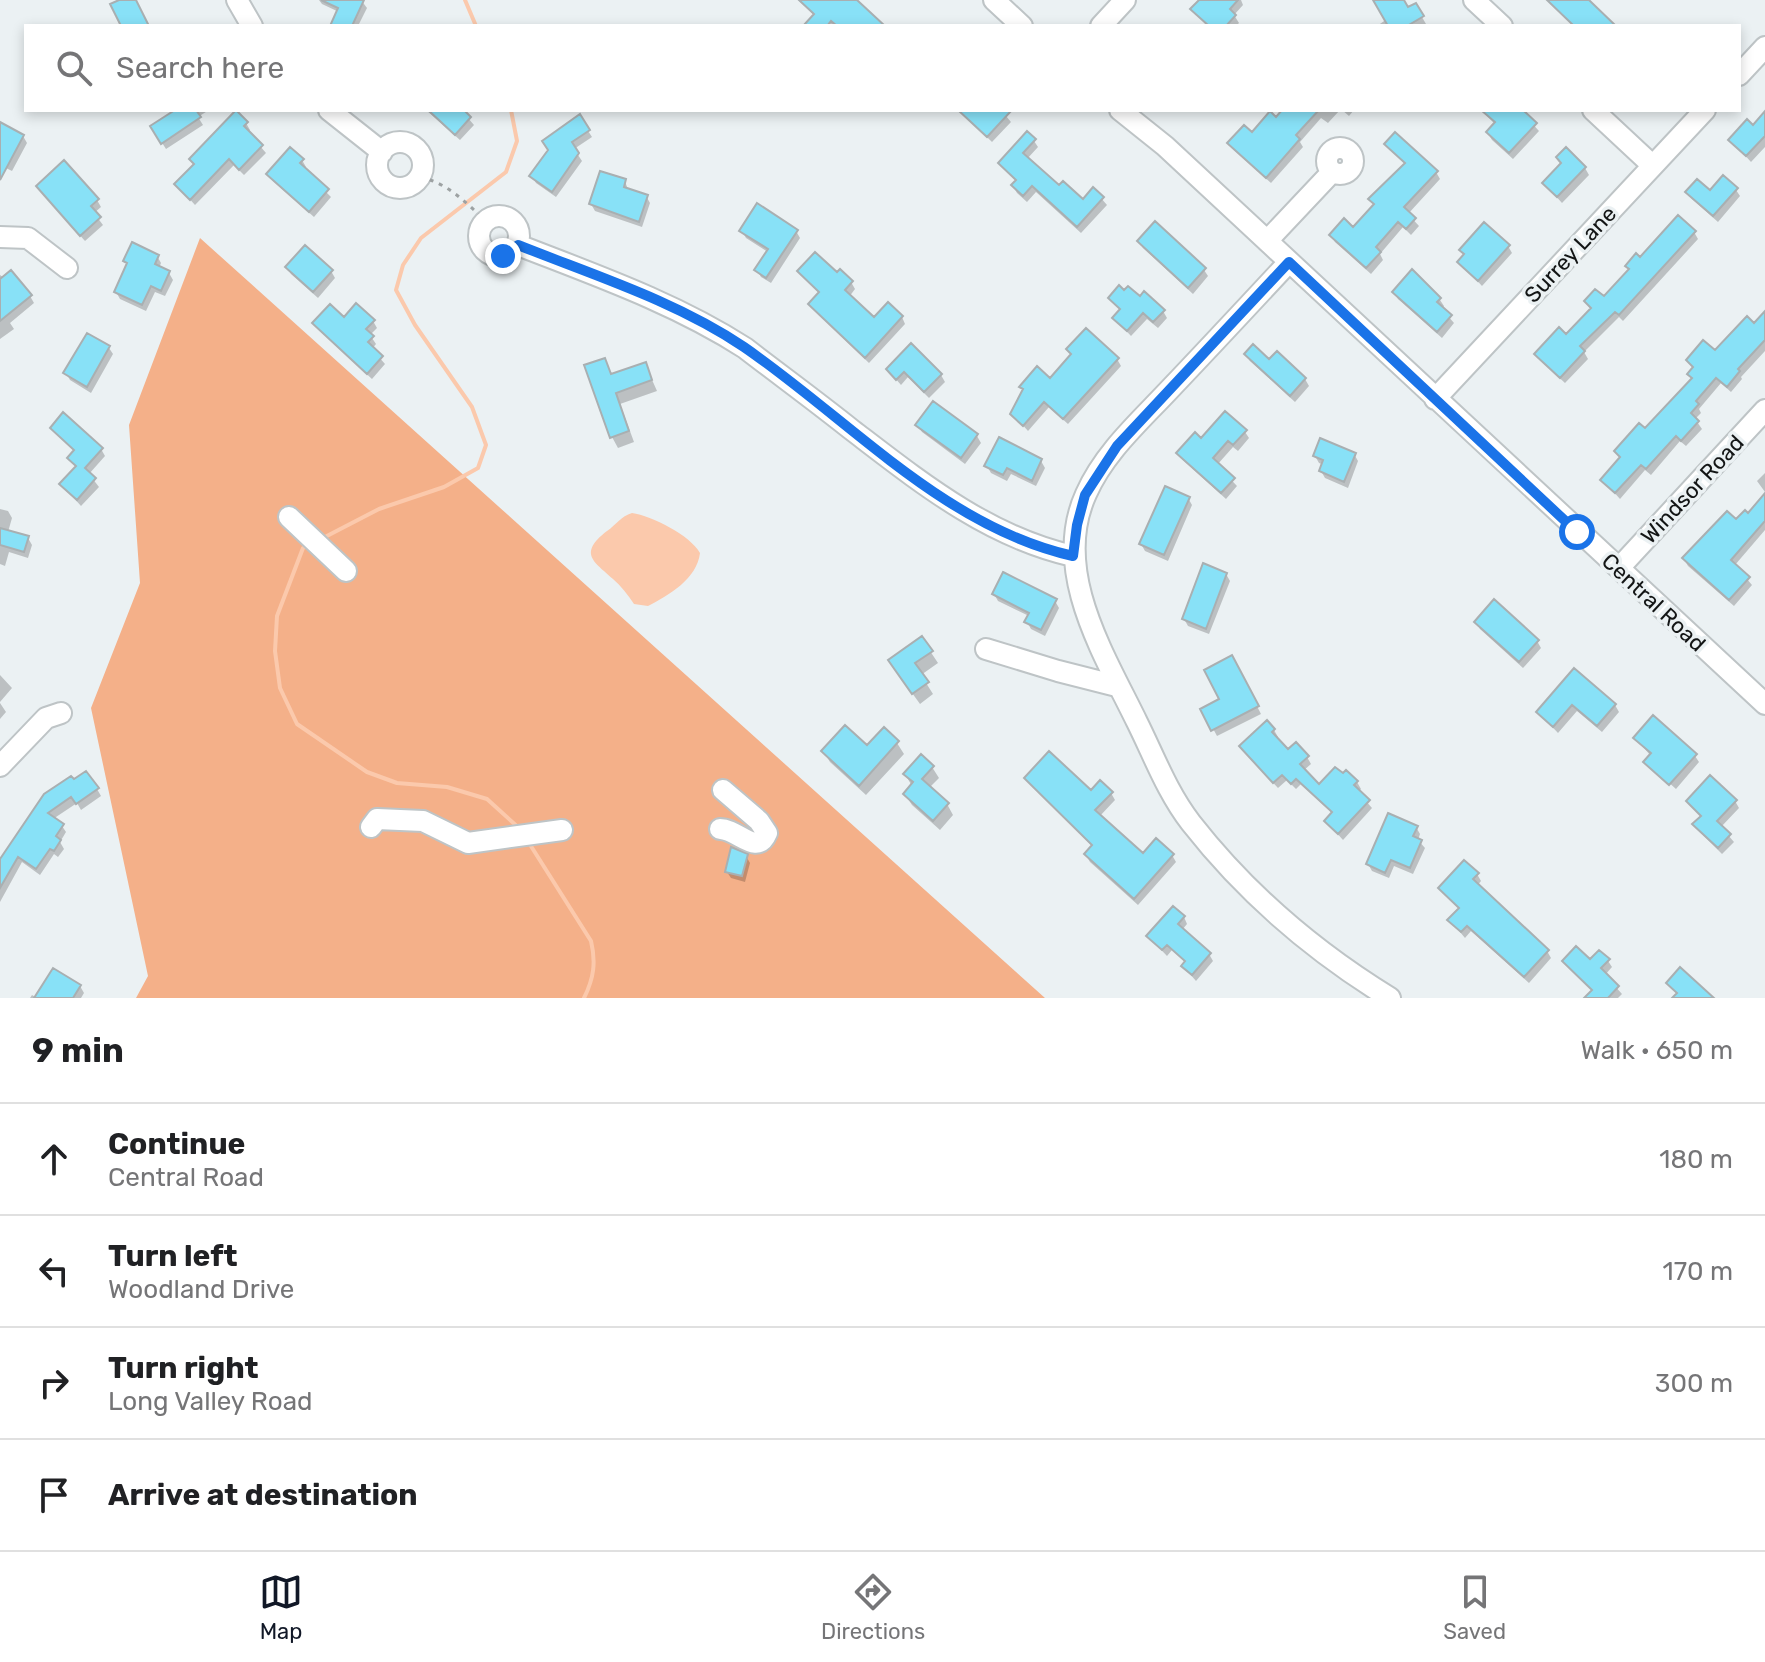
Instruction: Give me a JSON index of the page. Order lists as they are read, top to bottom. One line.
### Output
{"streets":{"street":["Surrey Lane","Windsor Road","Central Road"]},"crossings":[["Surrey Lane","Central Road"],["Windsor Road","Central Road"]],"page":{"search":"Search here","heading":["9 min","Walk · 650 m"],"list":[["Continue","Central Road","180 m"],["Turn left","Woodland Drive","170 m"],["Turn right","Long Valley Road","300 m"],"Arrive at destination"],"nav":["Map","Directions","Saved"]}}
